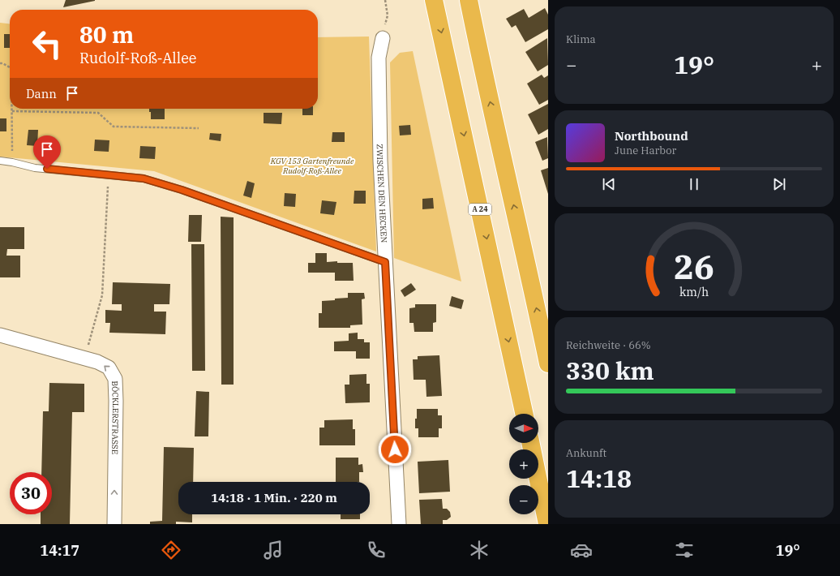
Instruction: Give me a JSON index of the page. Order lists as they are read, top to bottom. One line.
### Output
{"streets":{"highway":["A 24"],"street":["ZWISCHEN DEN HECKEN","BÖCKLERSTRASSE"]},"one_way":["BÖCKLERSTRASSE"],"parks":["KGV 153 Gartenfreunde Rudolf-Roß-Allee"],"north":"right","page":{"tile":["Klima",["Reichweite · 66%","330 km"],["Ankunft","14:18"]],"turn":["80 m","Rudolf-Roß-Allee"],"heat":["−","19°","+"],"then":"Dann","song":["Northbound","June Harbor"],"map_buttons":["+","−"],"limit":"30","trip":"14:18 · 1 Min. · 220 m","tabs":["14:17","19°"],"gauge":["26","km/h"]}}
